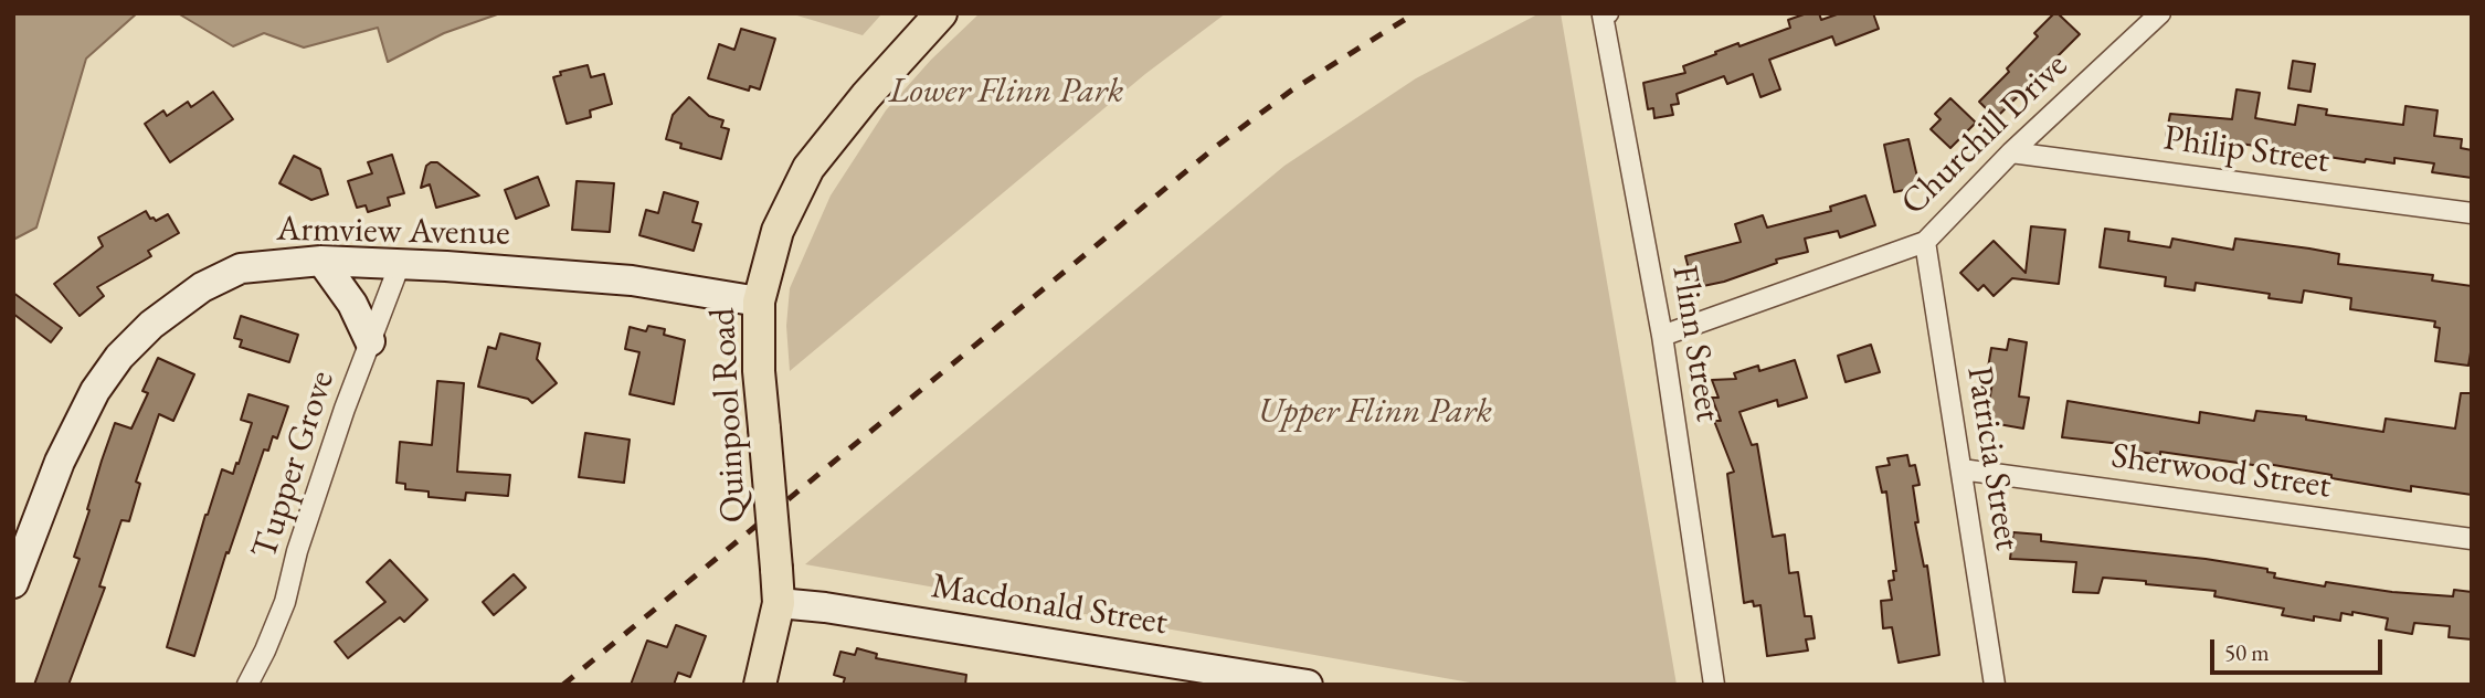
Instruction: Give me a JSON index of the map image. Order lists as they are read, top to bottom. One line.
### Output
{"streets":{"main road":["Quinpool Road"],"street":["Churchill Drive","Philip Street","Armview Avenue","Flinn Street","Patricia Street","Tupper Grove","Sherwood Street","Macdonald Street"]},"crossings":[["Churchill Drive","Philip Street"],["Churchill Drive","Flinn Street"],["Churchill Drive","Patricia Street"],["Armview Avenue","Quinpool Road"],["Armview Avenue","Tupper Grove"],["Quinpool Road","Macdonald Street"],["Patricia Street","Sherwood Street"]],"parks":["Lower Flinn Park","Upper Flinn Park"],"scale_bar":"50 m"}
